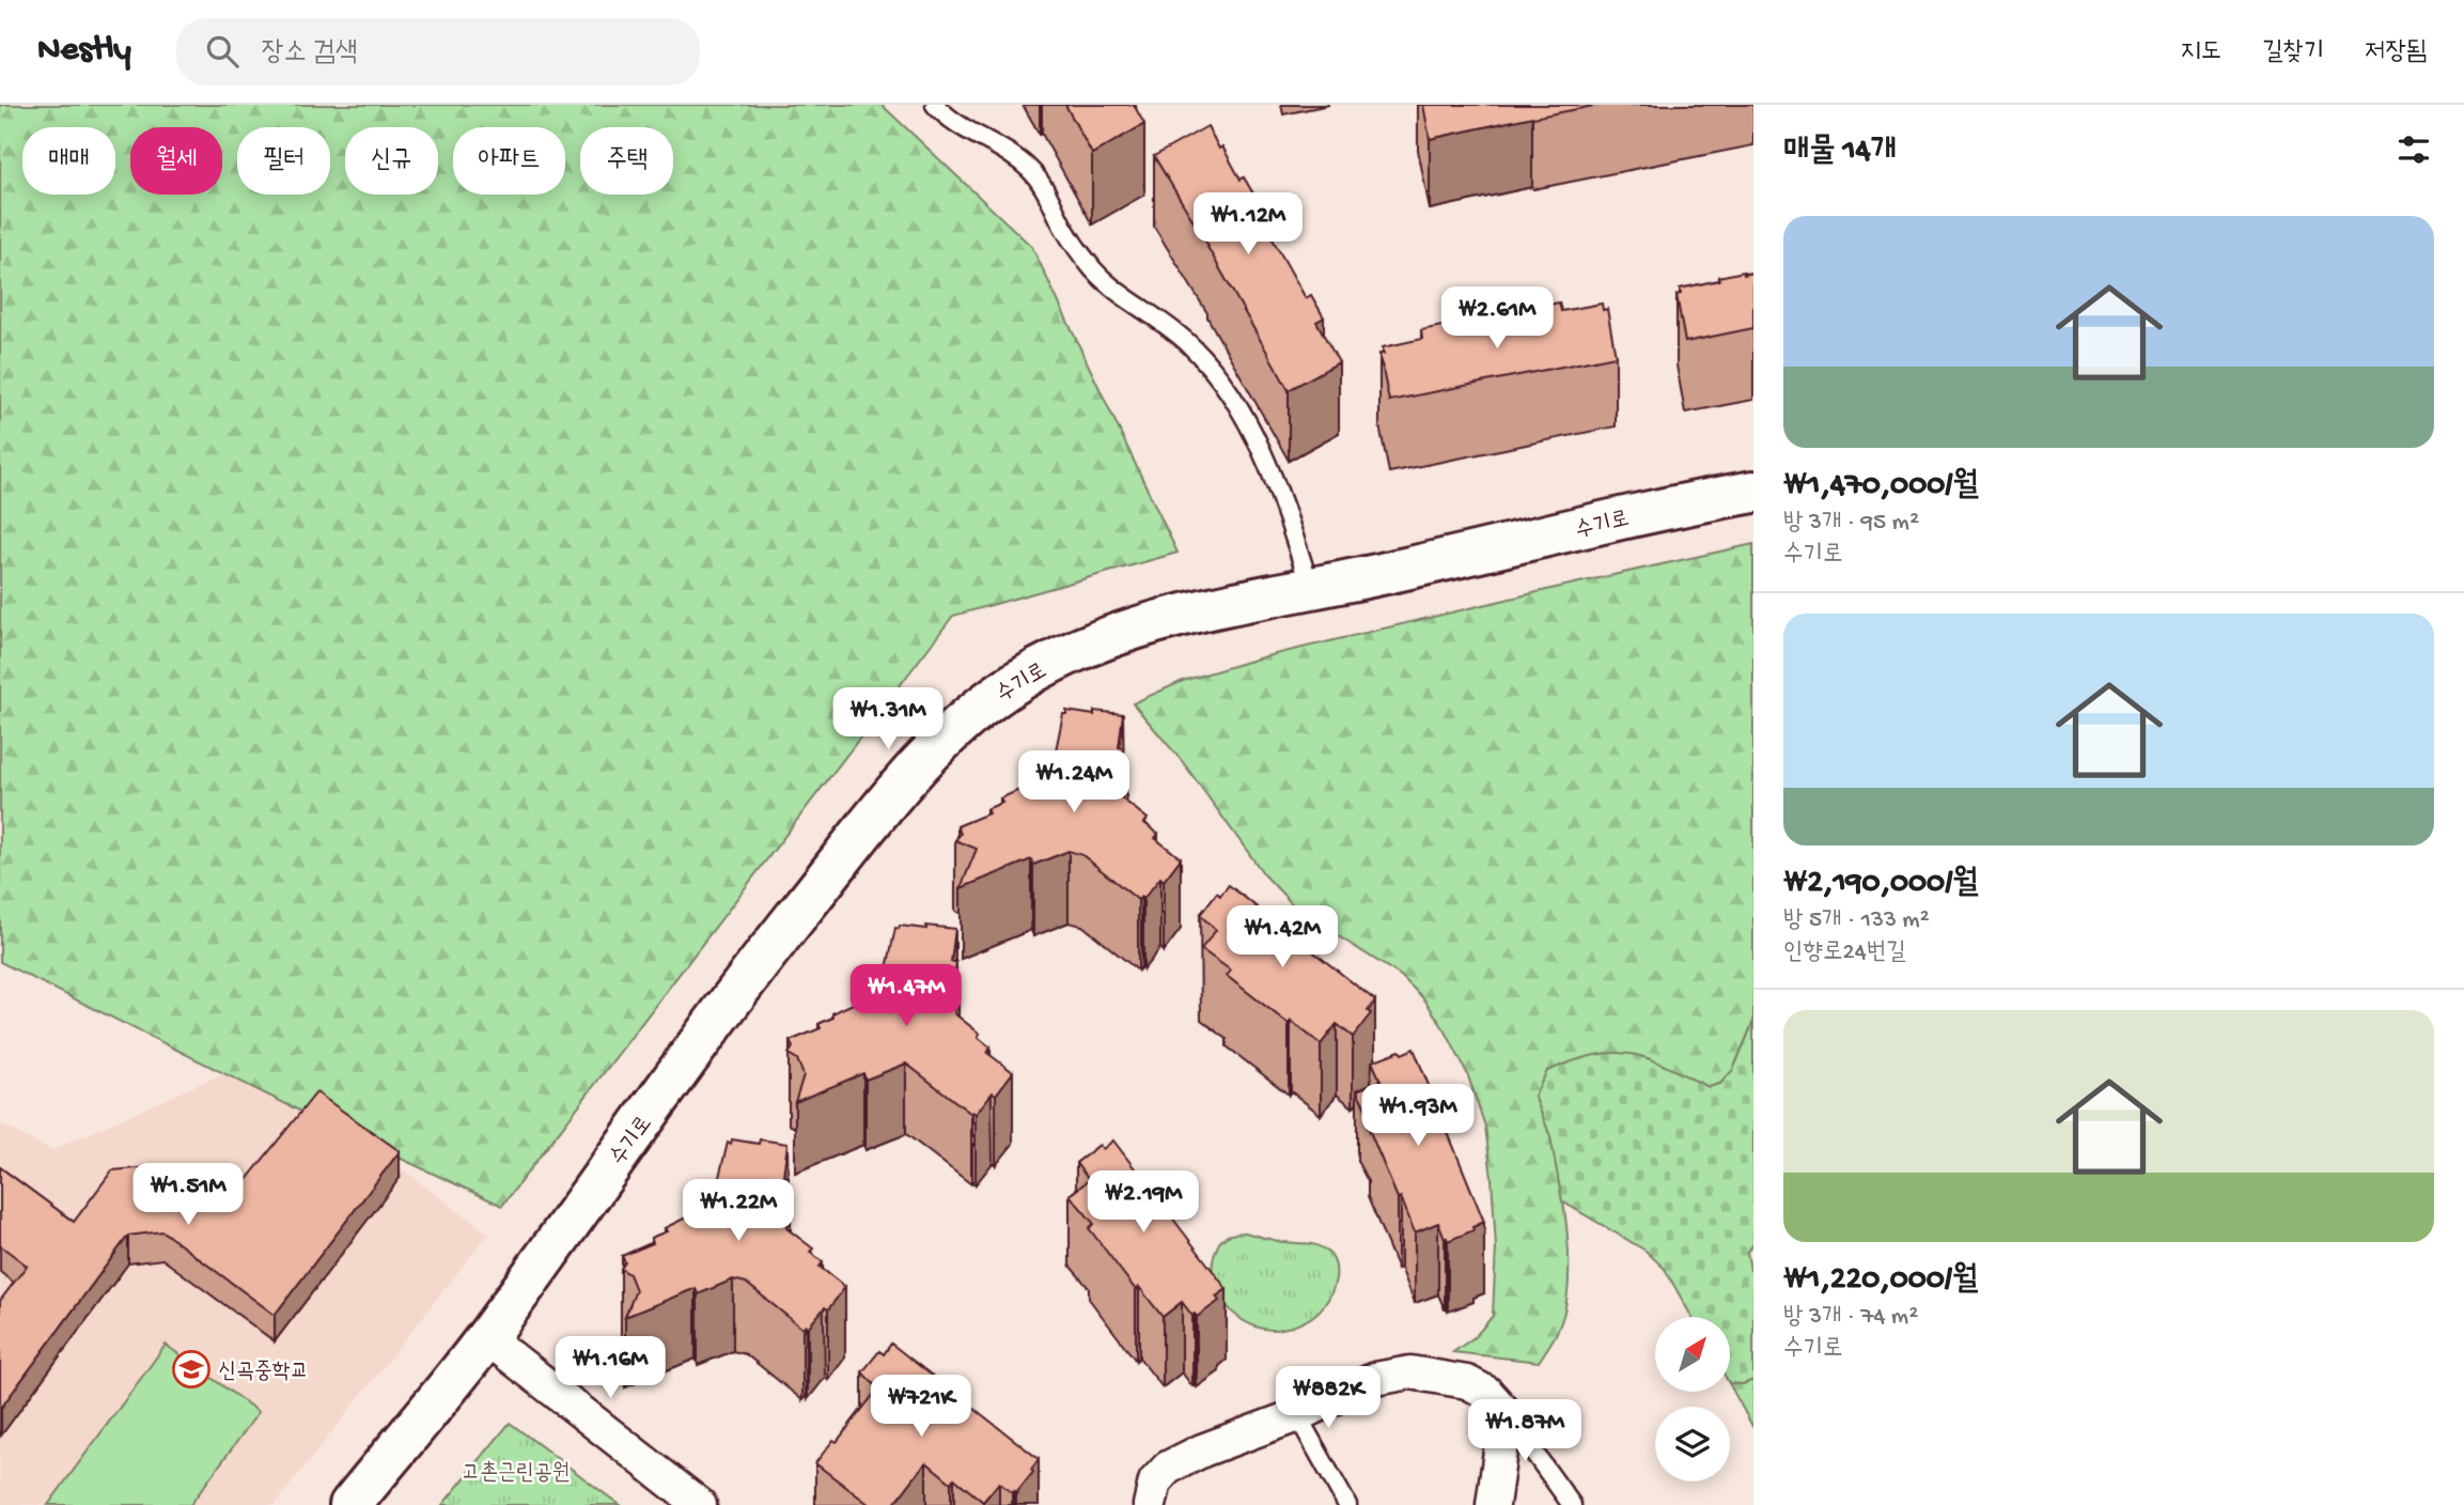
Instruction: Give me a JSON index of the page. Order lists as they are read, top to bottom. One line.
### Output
{"streets":{"street":["수기로"]},"parks":["고촌근린공원"],"places":{"school or university":["신곡중학교"]},"north":"top right","page":{"header":"Nestly","search":"장소 검색","nav":["지도","길찾기","저장됨"],"heading":"매물 14개","chip":["매매","월세","필터","신규","아파트","주택"],"price":["₩1.12M","₩2.61M","₩1.31M","₩1.24M","₩1.42M","₩1.47M","₩1.93M","₩1.51M","₩2.19M","₩1.22M","₩1.16M","₩882K","₩721K","₩1.87M"],"list":[{"name":"₩1,470,000/월","note":"방 3개 · 95 m² · 수기로"},{"name":"₩2,190,000/월","note":"방 5개 · 133 m² · 인향로24번길"},{"name":"₩1,220,000/월","note":"방 3개 · 74 m² · 수기로"}]}}
